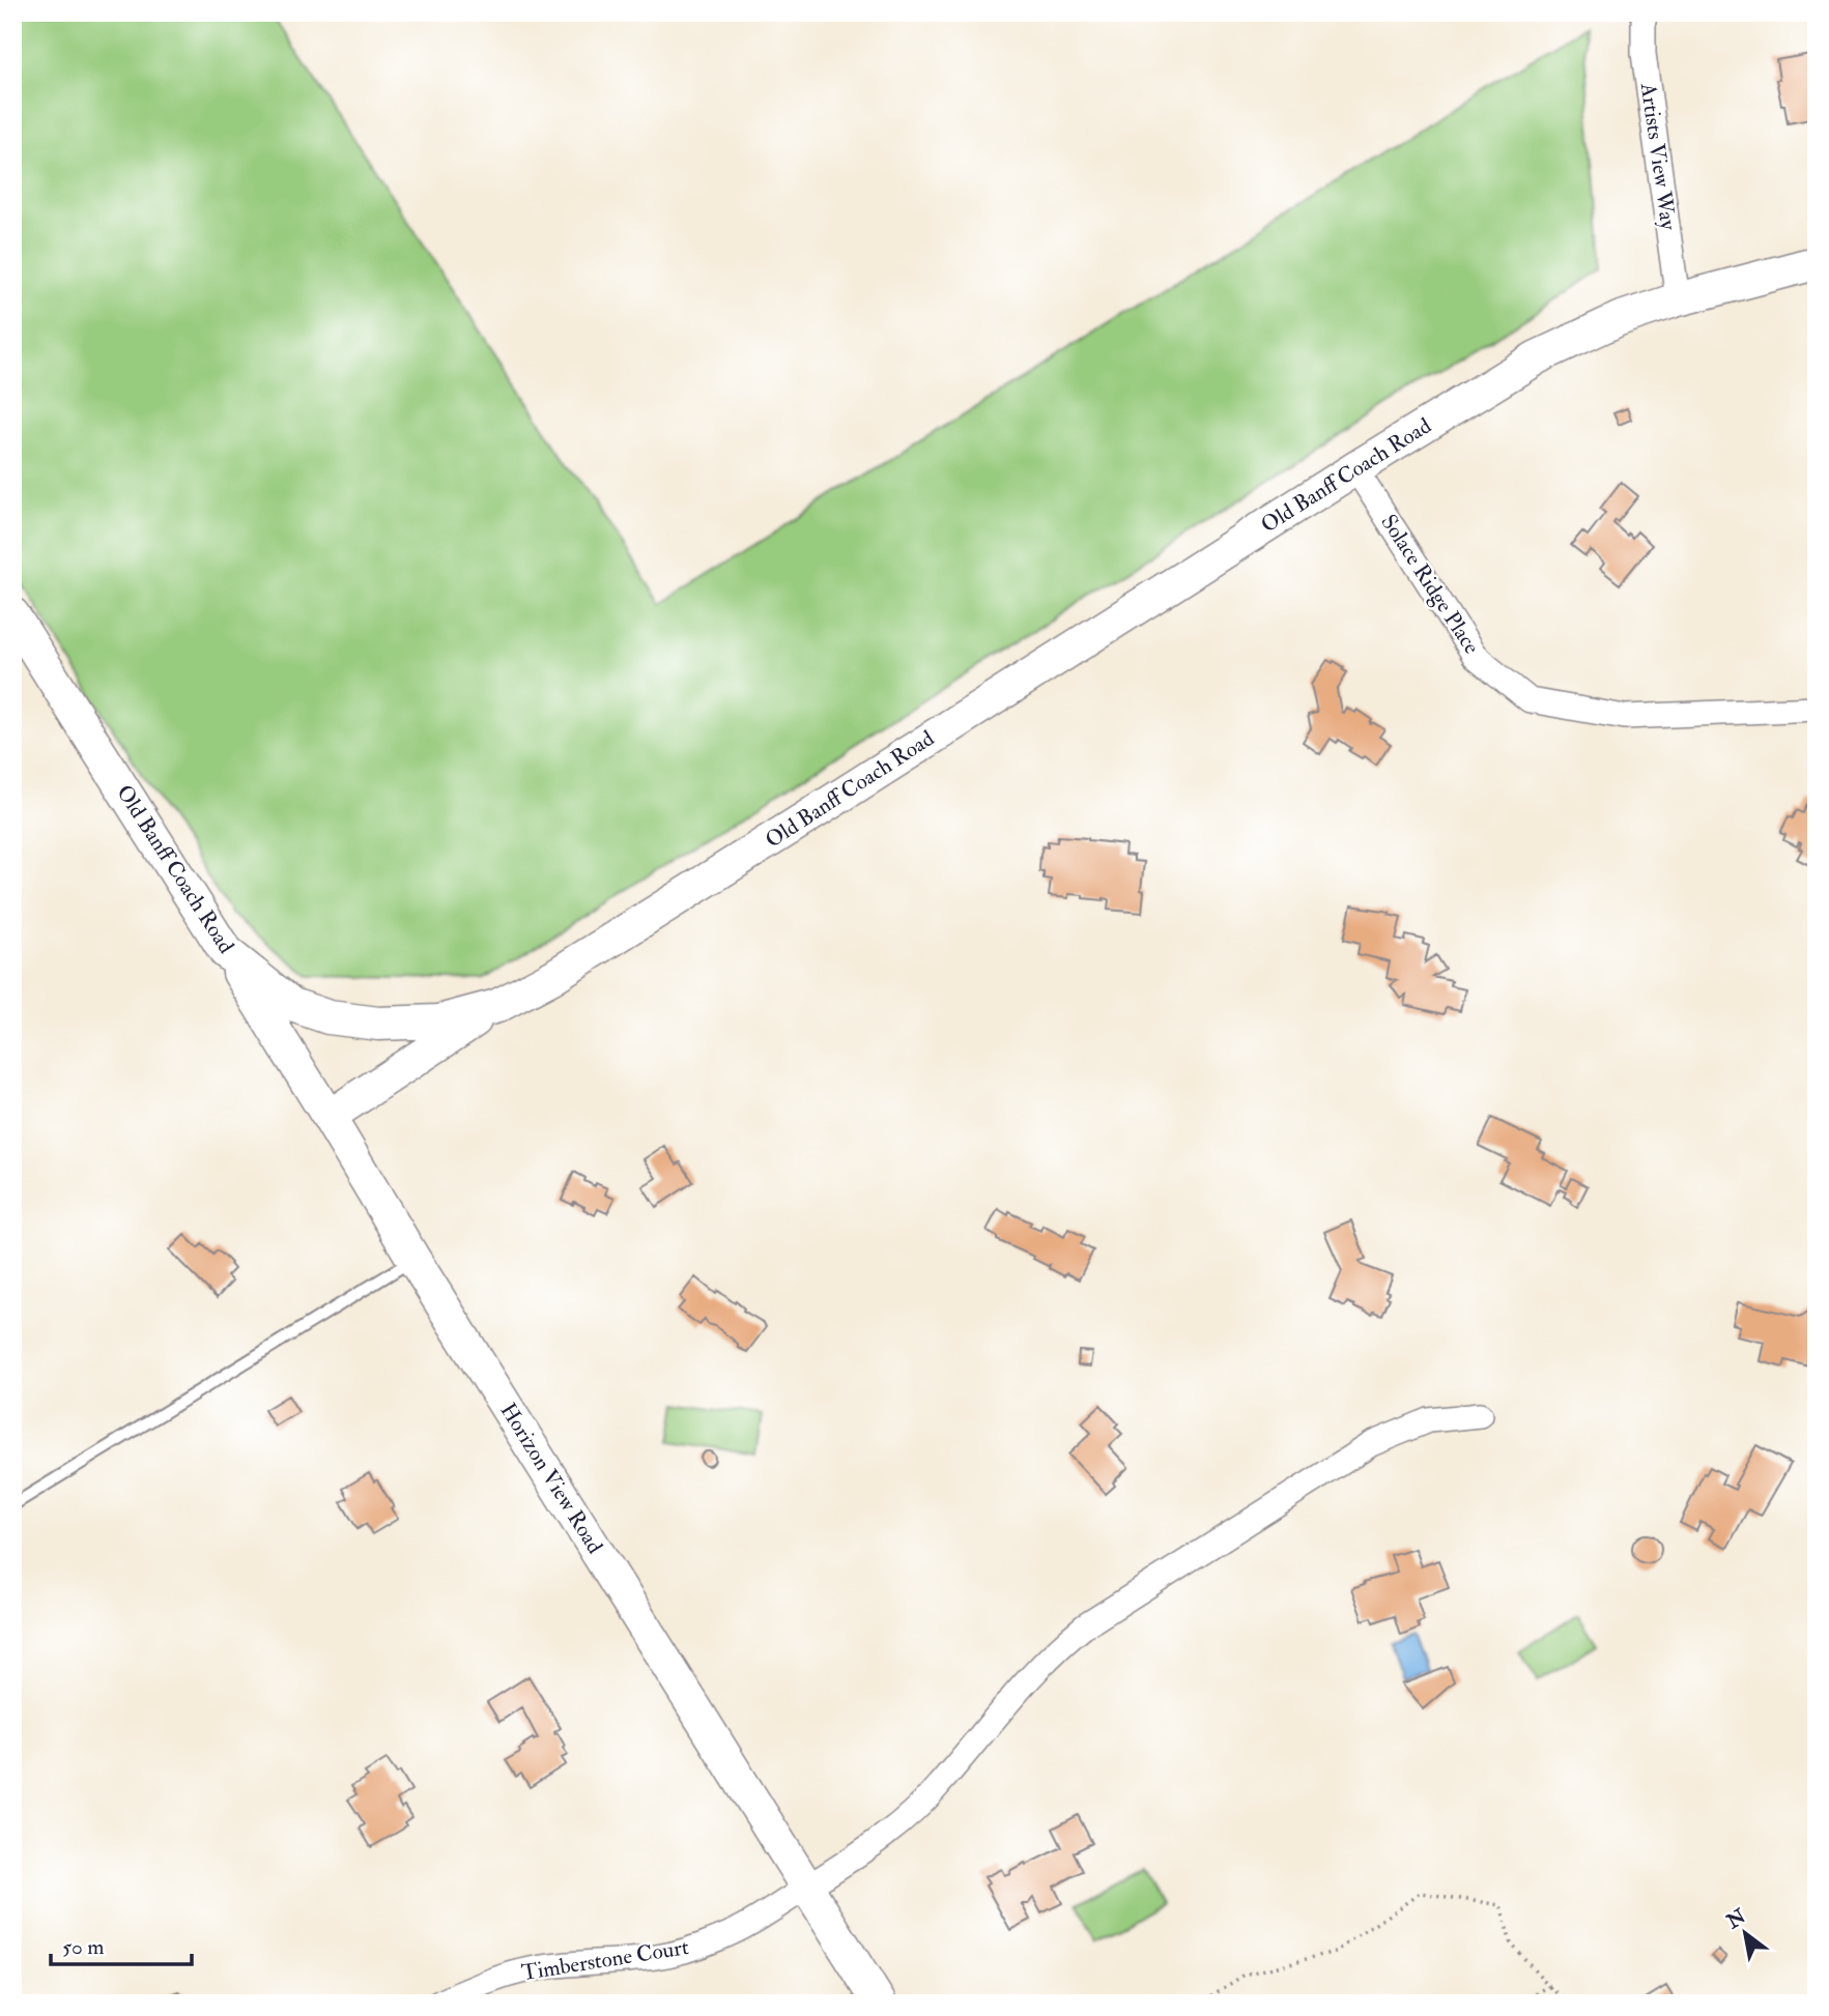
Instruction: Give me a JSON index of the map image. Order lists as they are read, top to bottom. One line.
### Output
{"streets":{"main road":["Old Banff Coach Road","Horizon View Road"],"street":["Artists View Way","Solace Ridge Place","Timberstone Court"]},"crossings":[["Artists View Way","Old Banff Coach Road"],["Old Banff Coach Road","Solace Ridge Place"],["Old Banff Coach Road","Horizon View Road"],["Horizon View Road","Timberstone Court"]],"scale_bar":"50 m","north":"top left"}
